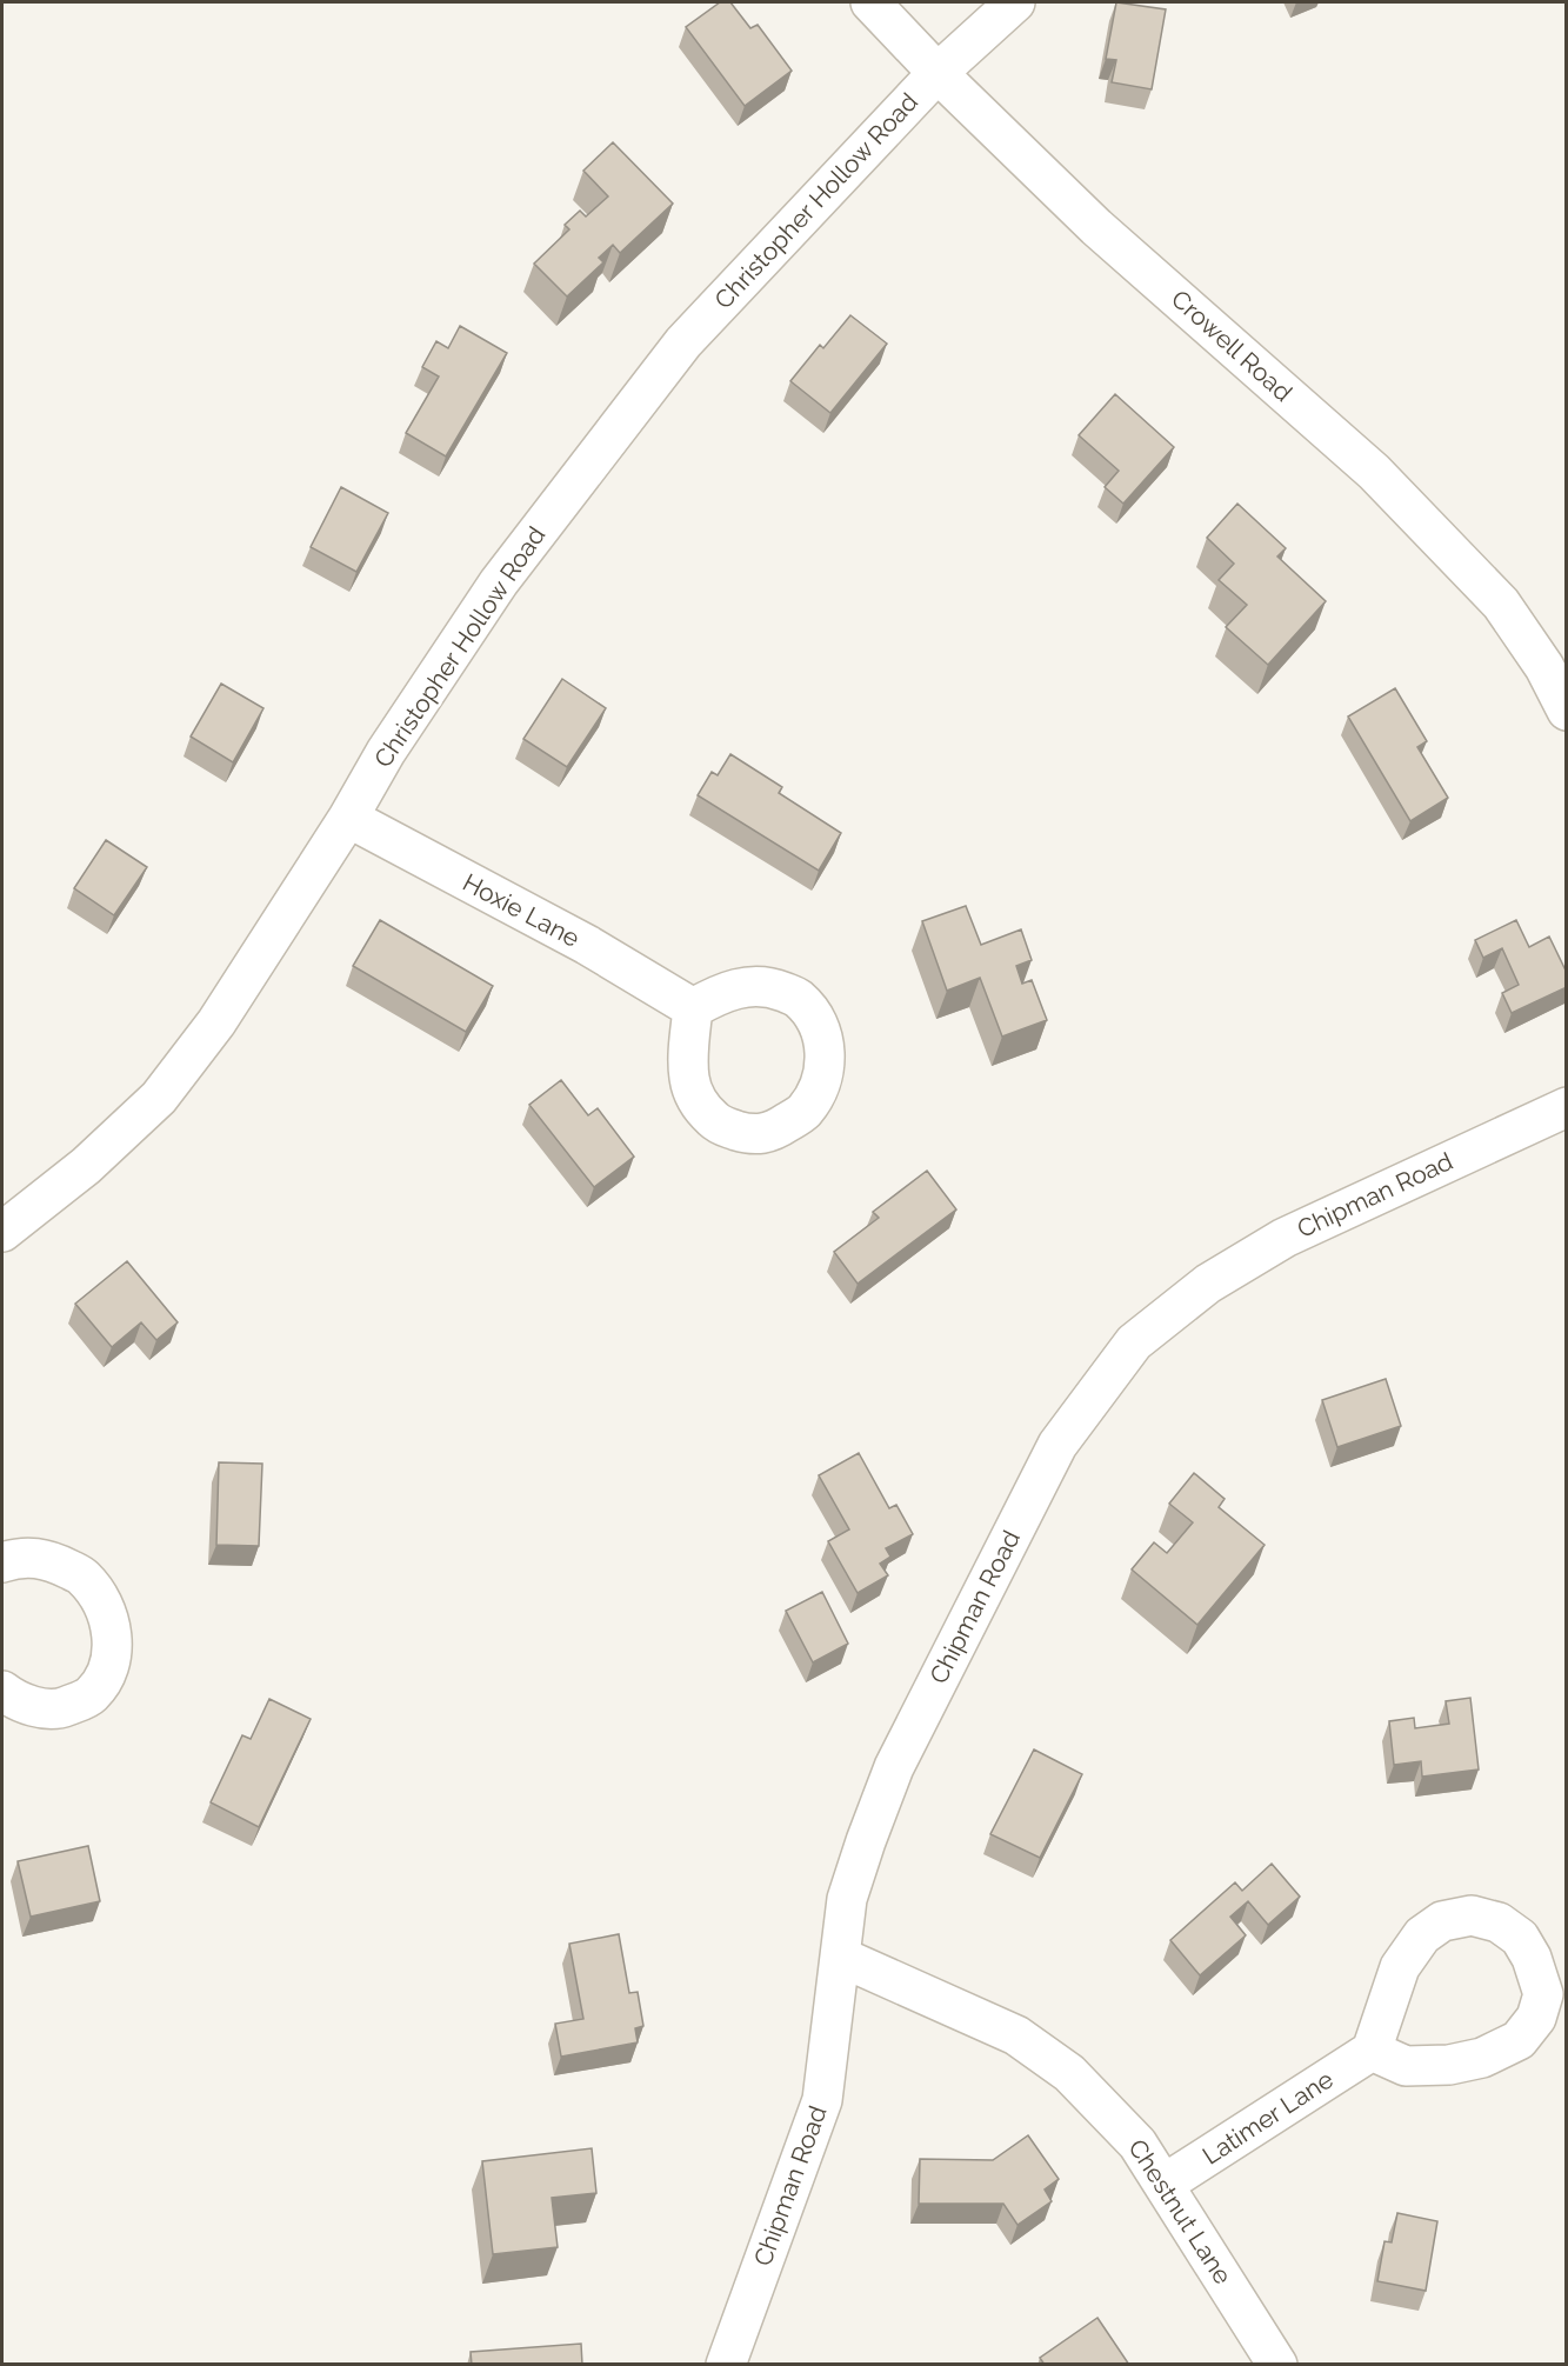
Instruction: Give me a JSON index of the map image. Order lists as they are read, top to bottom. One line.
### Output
{"streets":{"street":["Christopher Hollow Road","Crowell Road","Hoxie Lane","Chipman Road","Latimer Lane","Chestnut Lane"]},"crossings":[["Christopher Hollow Road","Crowell Road"],["Christopher Hollow Road","Hoxie Lane"],["Chipman Road","Chestnut Lane"],["Latimer Lane","Chestnut Lane"]]}
